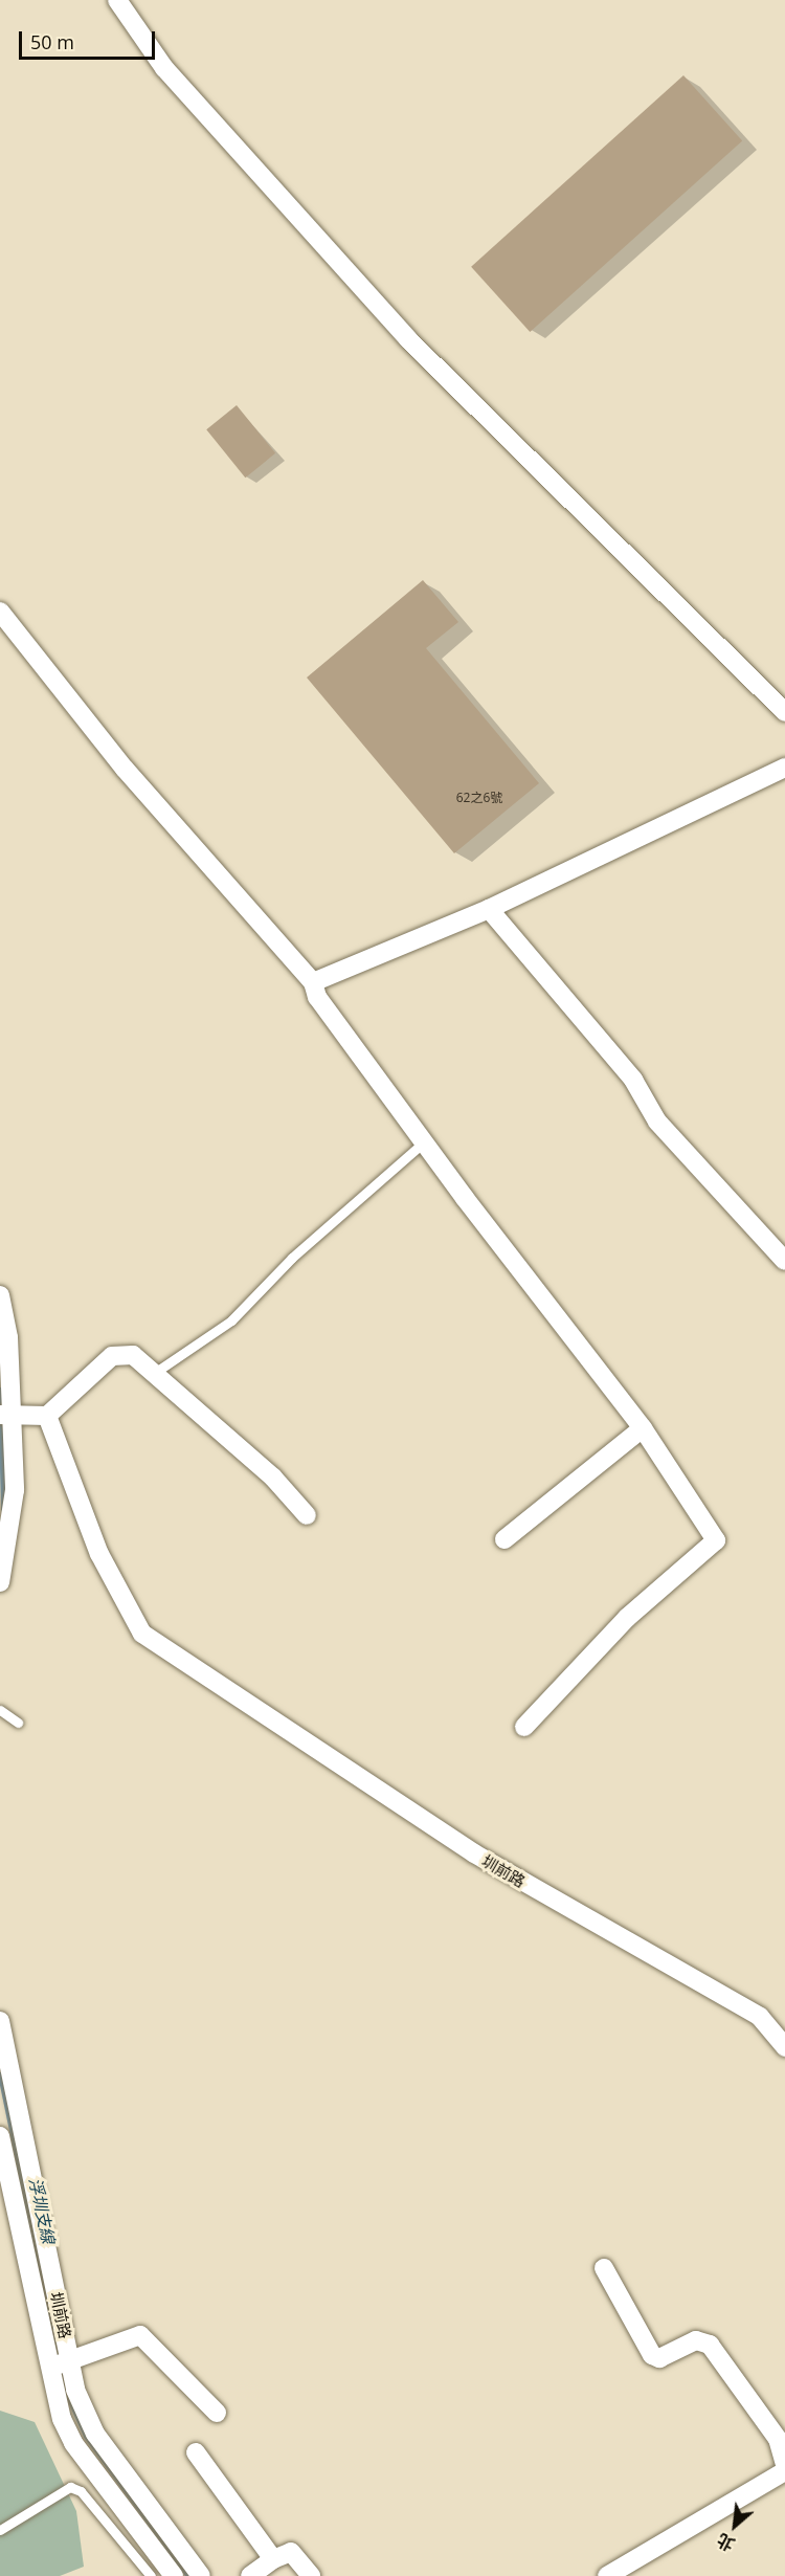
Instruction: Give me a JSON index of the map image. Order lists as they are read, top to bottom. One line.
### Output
{"streets":{"street":["圳前路"]},"water":["浮圳支線"],"house_numbers":["62之6號"],"scale_bar":"50 m","north":"bottom left"}
